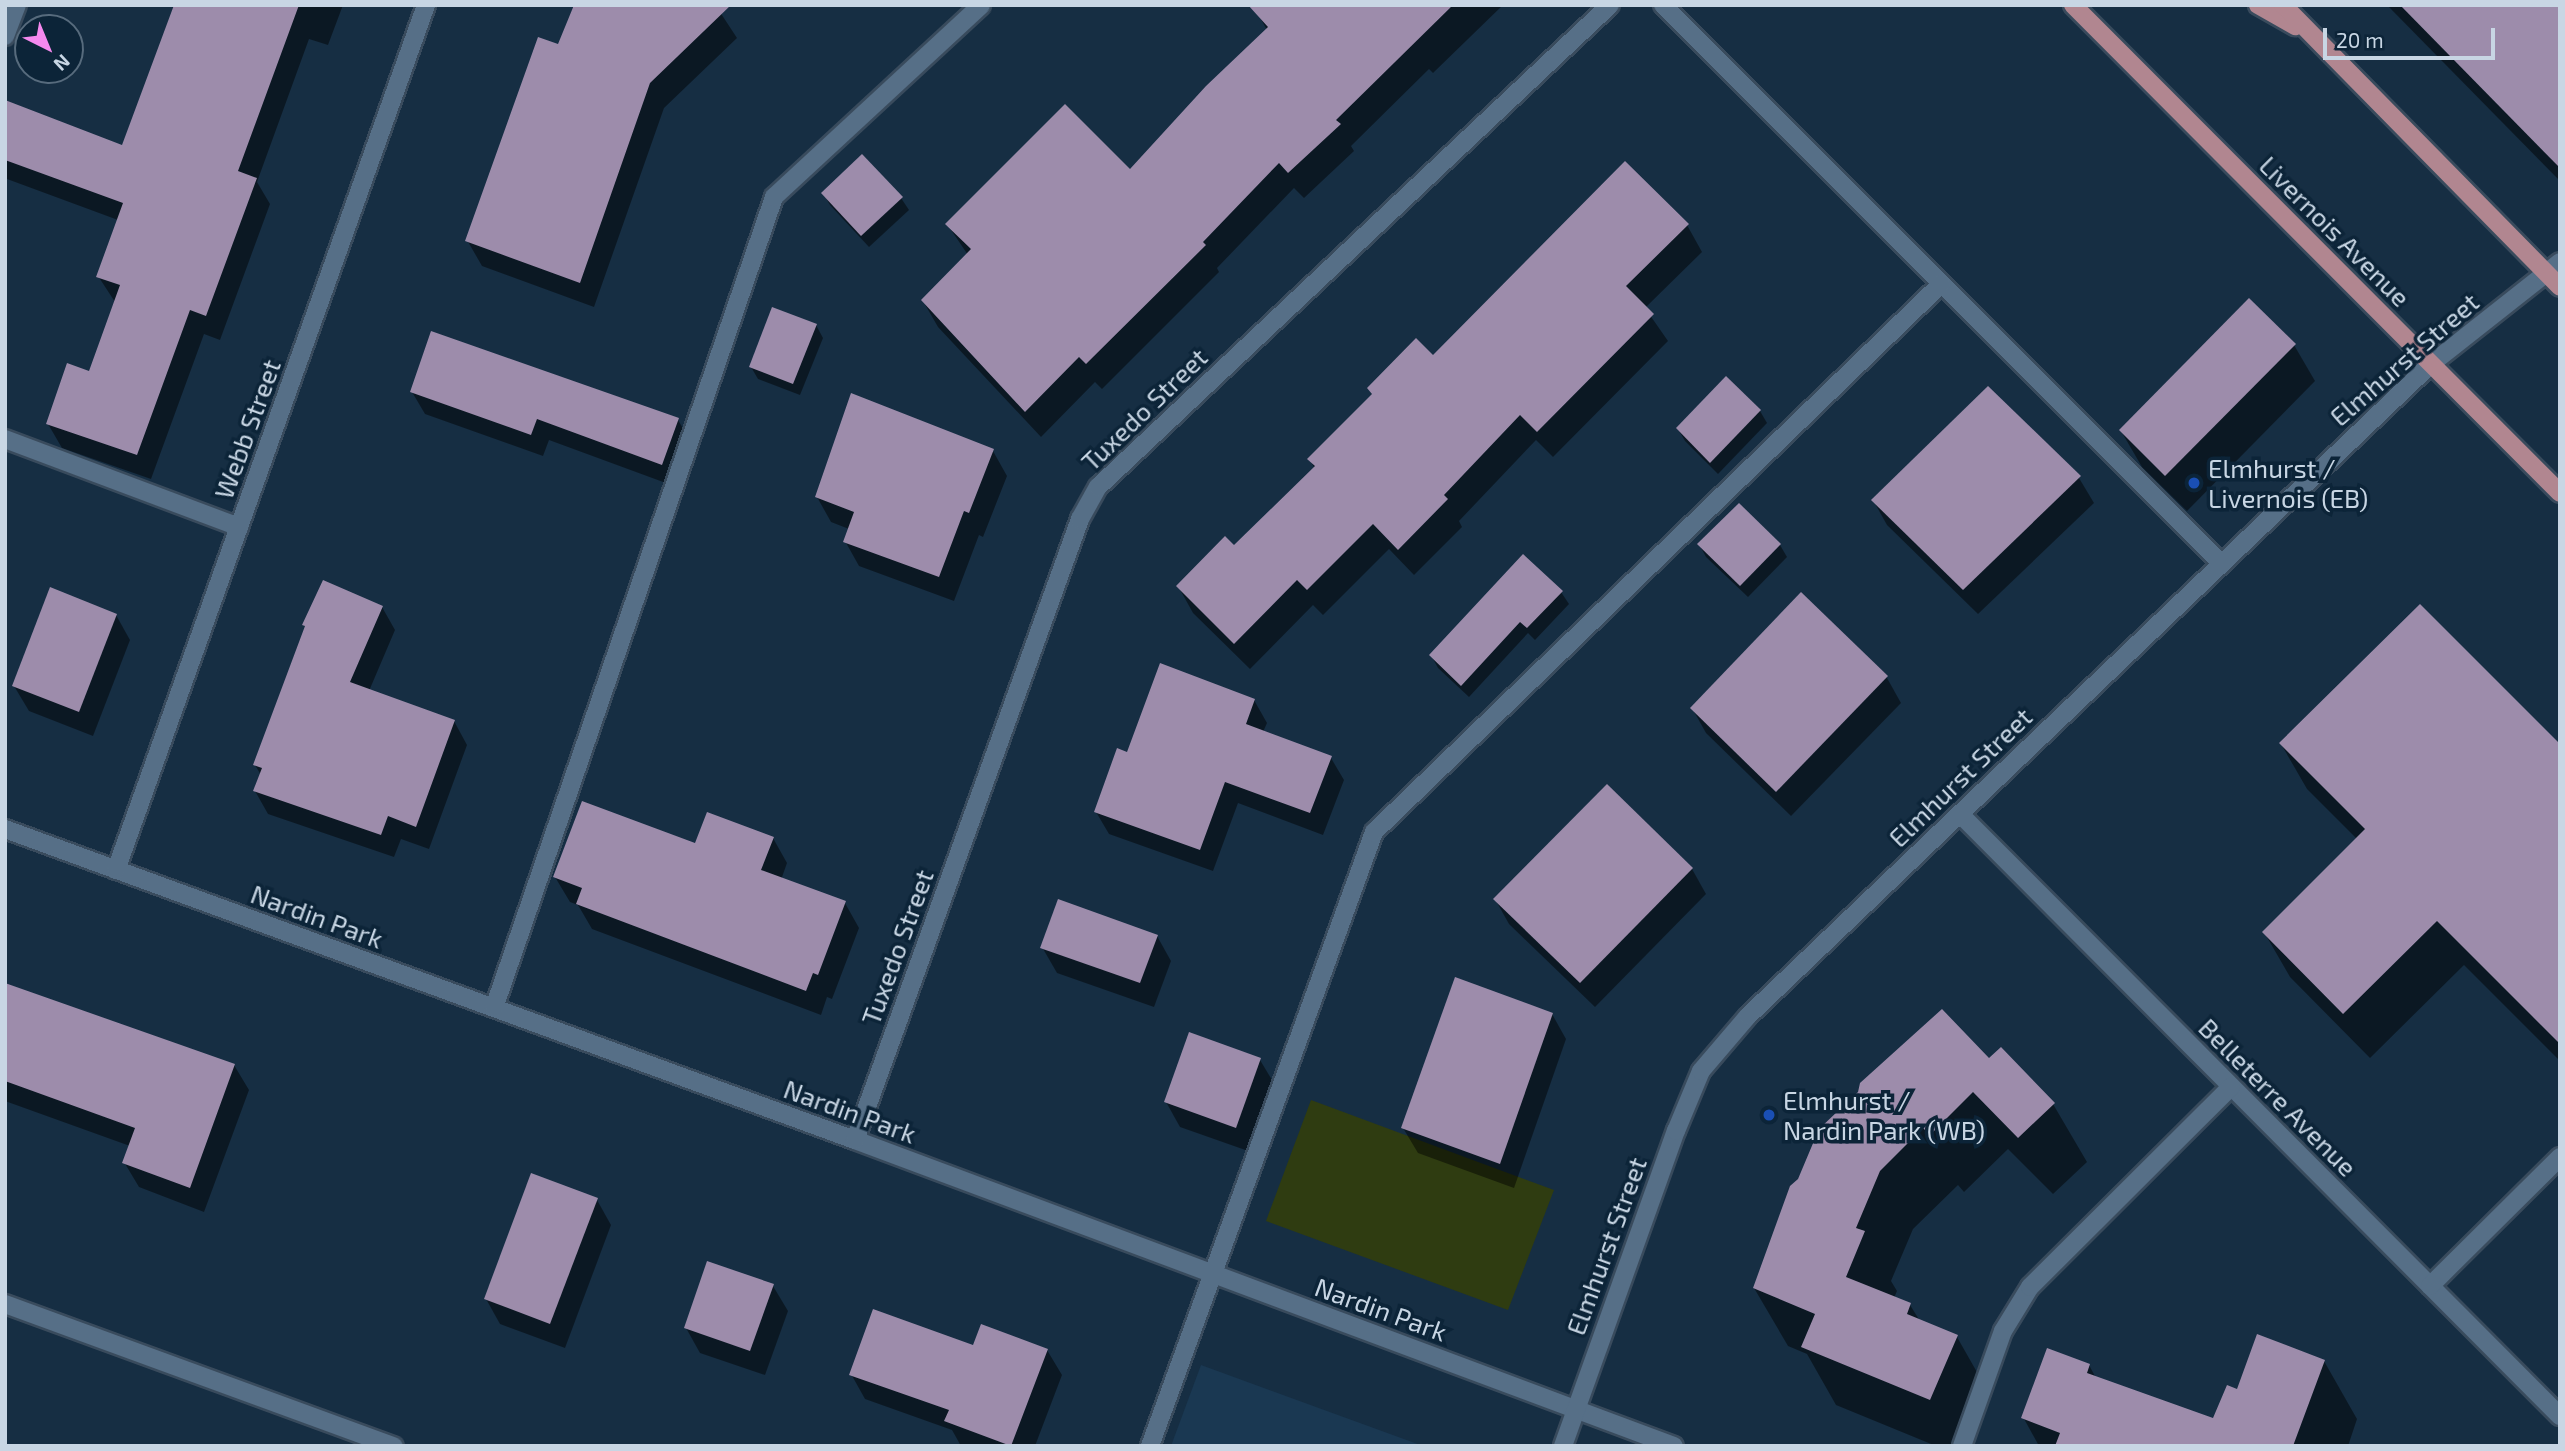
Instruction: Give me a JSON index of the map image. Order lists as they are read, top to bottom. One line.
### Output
{"streets":{"main road":["Livernois Avenue"],"street":["Elmhurst Street","Tuxedo Street","Webb Street","Nardin Park","Belleterre Avenue"]},"crossings":[["Livernois Avenue","Elmhurst Street"],["Elmhurst Street","Nardin Park"],["Elmhurst Street","Belleterre Avenue"],["Tuxedo Street","Nardin Park"],["Webb Street","Nardin Park"]],"places":["Elmhurst / Livernois (EB)","Elmhurst / Nardin Park (WB)"],"scale_bar":"20 m","north":"bottom right"}
